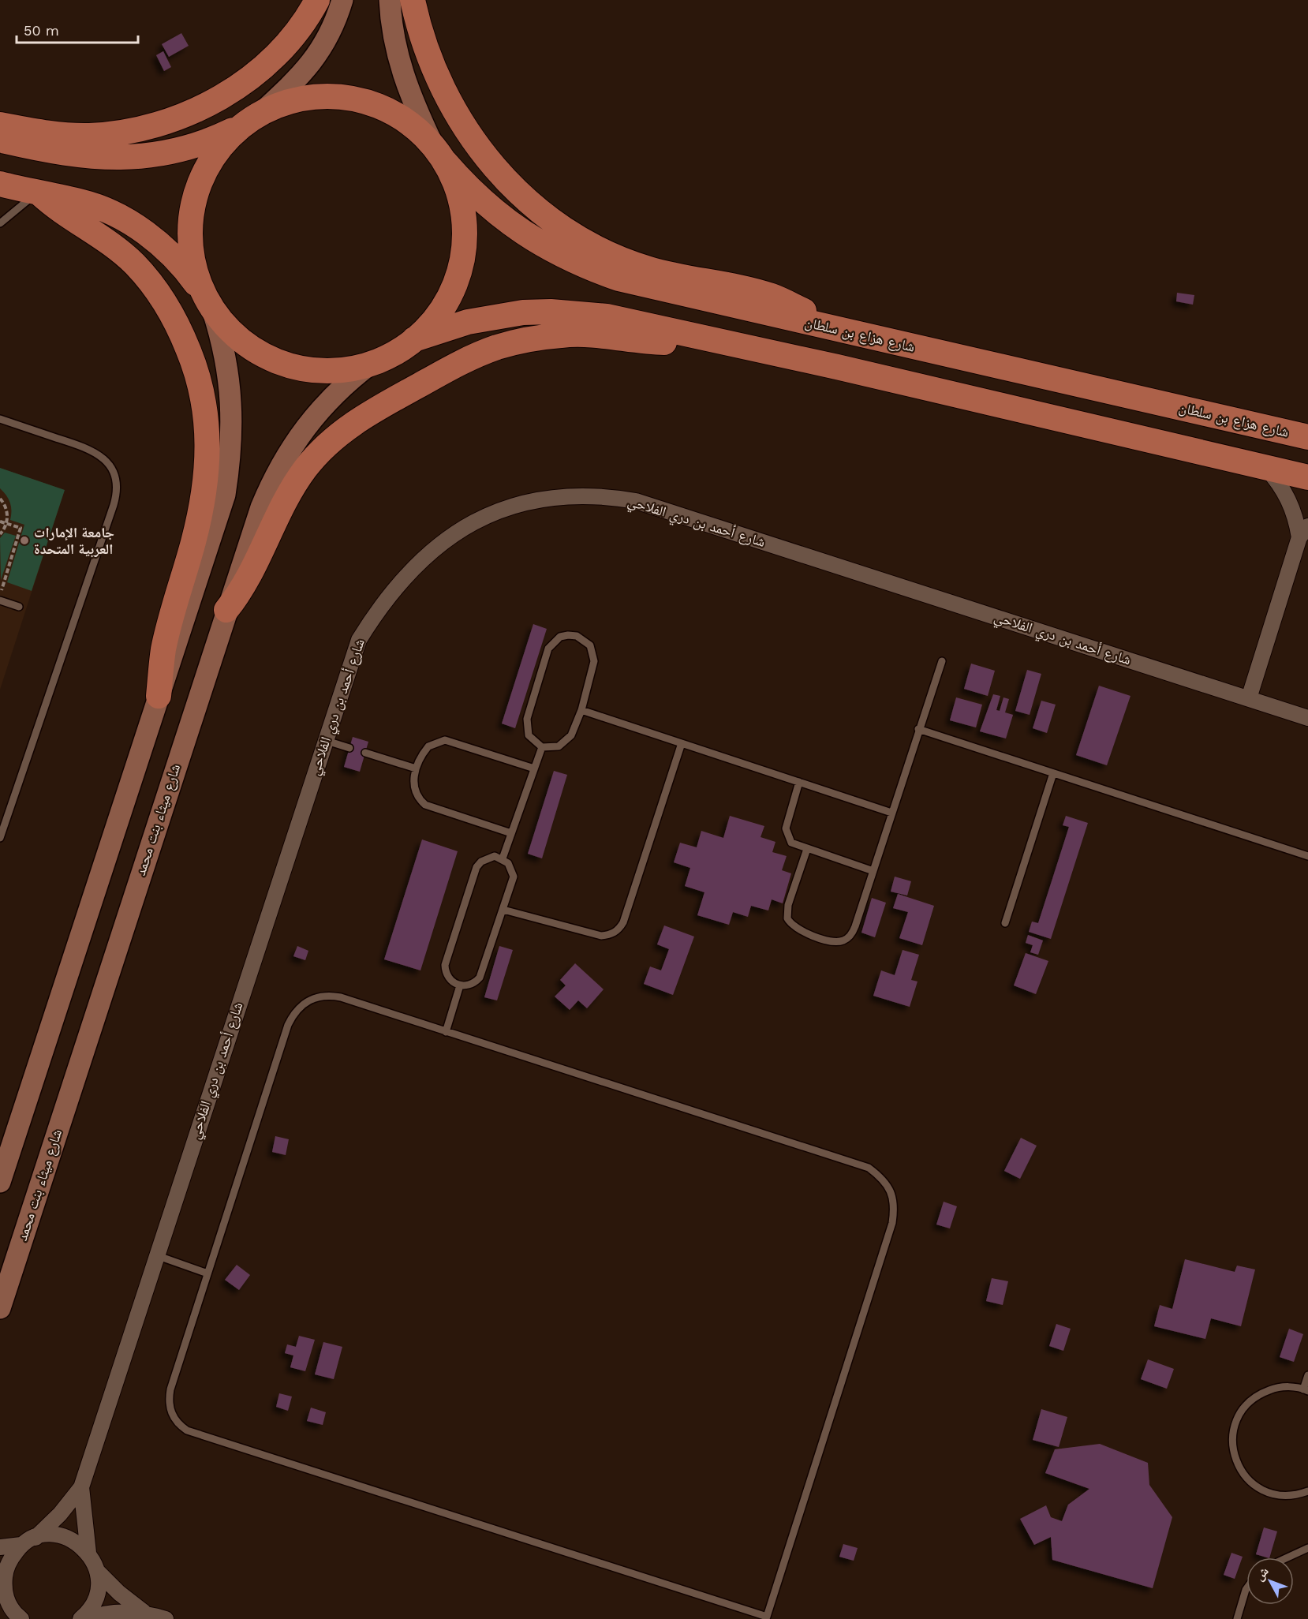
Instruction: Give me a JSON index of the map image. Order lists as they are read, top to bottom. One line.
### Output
{"streets":{"main road":["شارع هزاع بن سلطان","شارع ميثاء بنت محمد"],"street":["شارع أحمد بن دري الفلاحي"]},"places":["جامعة الإمارات العربية المتحدة"],"scale_bar":"50 m","north":"top left"}
